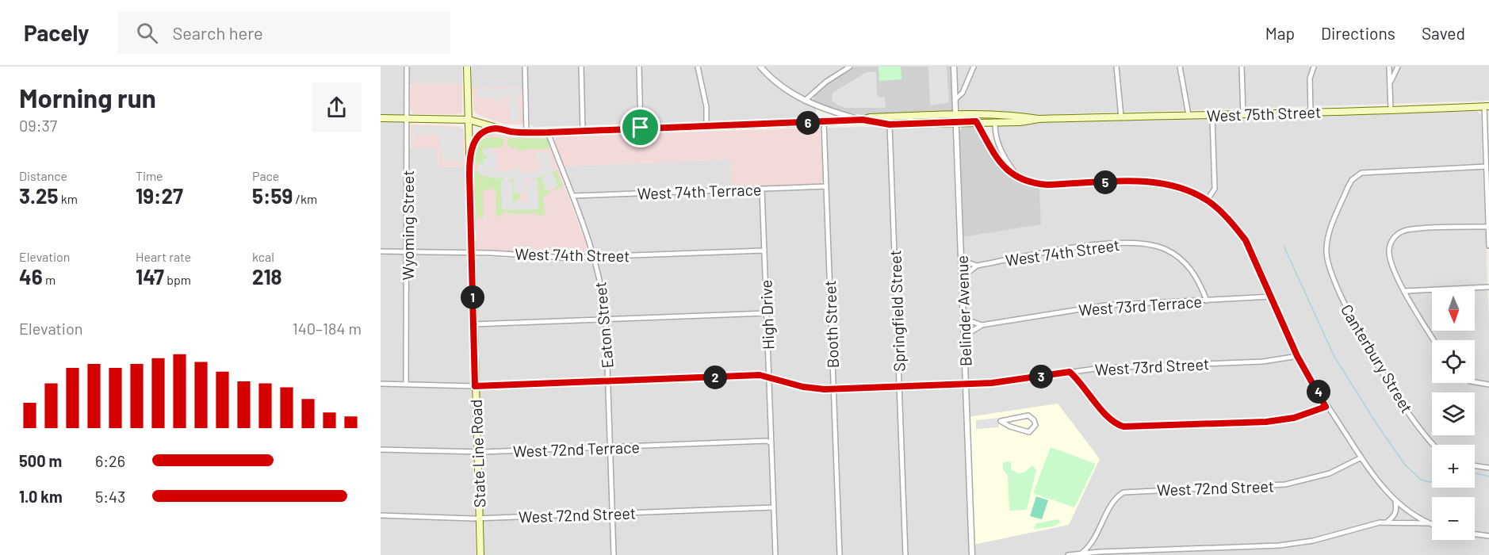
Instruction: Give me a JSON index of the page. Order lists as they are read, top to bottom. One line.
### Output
{"streets":{"main road":["West 75th Street","State Line Road"],"street":["West 74th Terrace","Wyoming Street","West 74th Street","West 73rd Terrace","Springfield Street","Belinder Avenue","High Drive","Booth Street","Eaton Street","Canterbury Street","West 73rd Street","West 72nd Terrace","West 72nd Street"]},"crossings":[["West 75th Street","Wyoming Street"],["West 75th Street","Springfield Street"],["West 75th Street","Belinder Avenue"],["West 75th Street","Booth Street"],["West 75th Street","Eaton Street"],["West 75th Street","State Line Road"],["West 74th Terrace","High Drive"],["West 74th Terrace","Booth Street"],["West 74th Terrace","Eaton Street"],["Wyoming Street","West 74th Street"],["Wyoming Street","West 73rd Street"],["West 74th Street","West 73rd Terrace"],["West 74th Street","Belinder Avenue"],["West 74th Street","High Drive"],["West 74th Street","Eaton Street"],["West 74th Street","State Line Road"],["West 73rd Terrace","Belinder Avenue"],["Springfield Street","West 73rd Street"],["Belinder Avenue","West 73rd Street"],["High Drive","West 73rd Street"],["High Drive","West 72nd Terrace"],["High Drive","West 72nd Street"],["Booth Street","West 73rd Street"],["Eaton Street","West 73rd Street"],["Eaton Street","West 72nd Terrace"],["Eaton Street","West 72nd Street"],["West 73rd Street","State Line Road"],["West 72nd Terrace","State Line Road"],["State Line Road","West 72nd Street"]],"north":"bottom","page":{"header":"Pacely","search":"Search here","nav":["Map","Directions","Saved"],"heading":["Morning run","09:37"],"pins":["6","5","1","3","2","4"],"stats":[["Distance","3.25 km"],["Time","19:27"],["Pace","5:59 /km"],["Elevation","46 m"],["Heart rate","147 bpm"],["kcal","218"]],"map_buttons":["+","−"],"chart":["Elevation","140–184 m"],"list":[{"name":"500 m","note":"6:26"},{"name":"1.0 km","note":"5:43"}]}}
